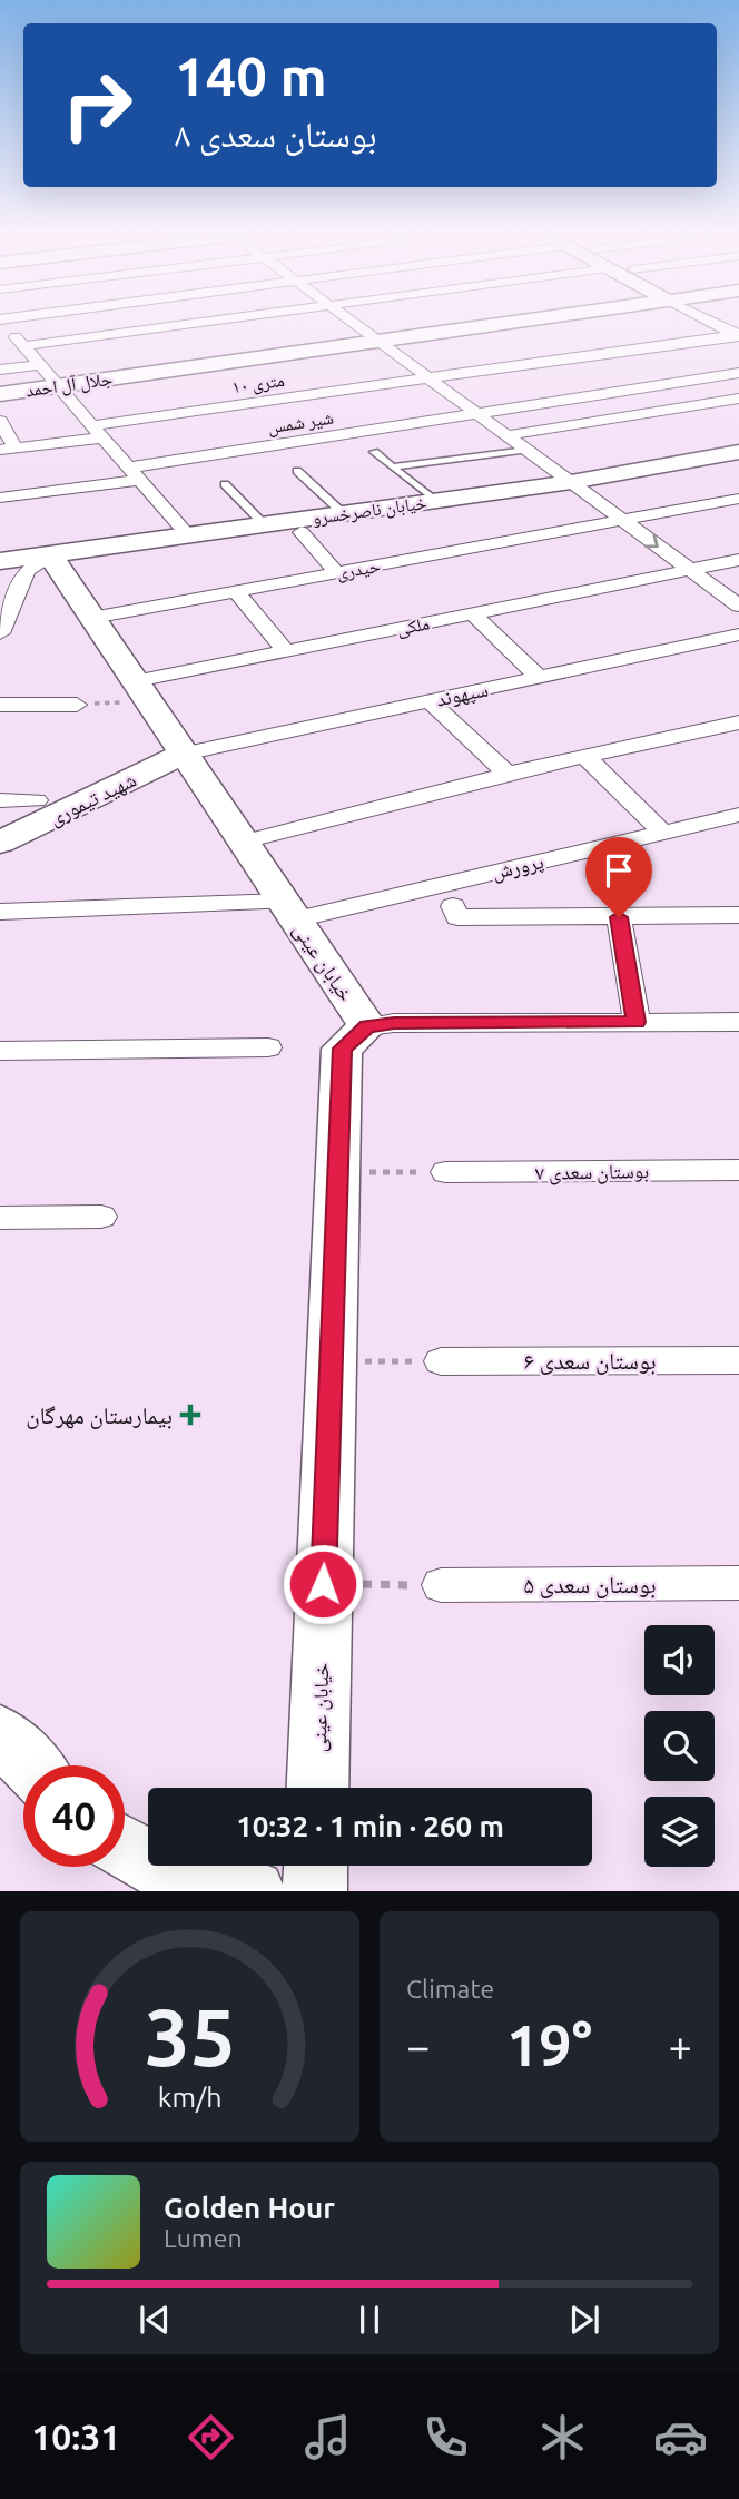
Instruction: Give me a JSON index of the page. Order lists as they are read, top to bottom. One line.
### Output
{"streets":{"street":["۱۰ متری","جلال آل احمد","شیر شمس","خیابان ناصرخسرو","حیدری","ملکی","سپهوند","شهید تیموری","پرورش","خیابان عینی","بوستان سعدی ۷","بوستان سعدی ۶","بوستان سعدی ۵"]},"crossings":[["خیابان ناصرخسرو","خیابان عینی"],["حیدری","خیابان عینی"],["ملکی","خیابان عینی"],["سپهوند","شهید تیموری"],["سپهوند","خیابان عینی"],["شهید تیموری","خیابان عینی"],["پرورش","خیابان عینی"]],"places":{"health":["بیمارستان مهرگان"]},"page":{"turn":["140 m","بوستان سعدی ۸"],"limit":"40","trip":"10:32 · 1 min · 260 m","tile":"Climate","heat":["−","19°","+"],"song":["Golden Hour","Lumen"],"tabs":"10:31","gauge":["35","km/h"]}}
